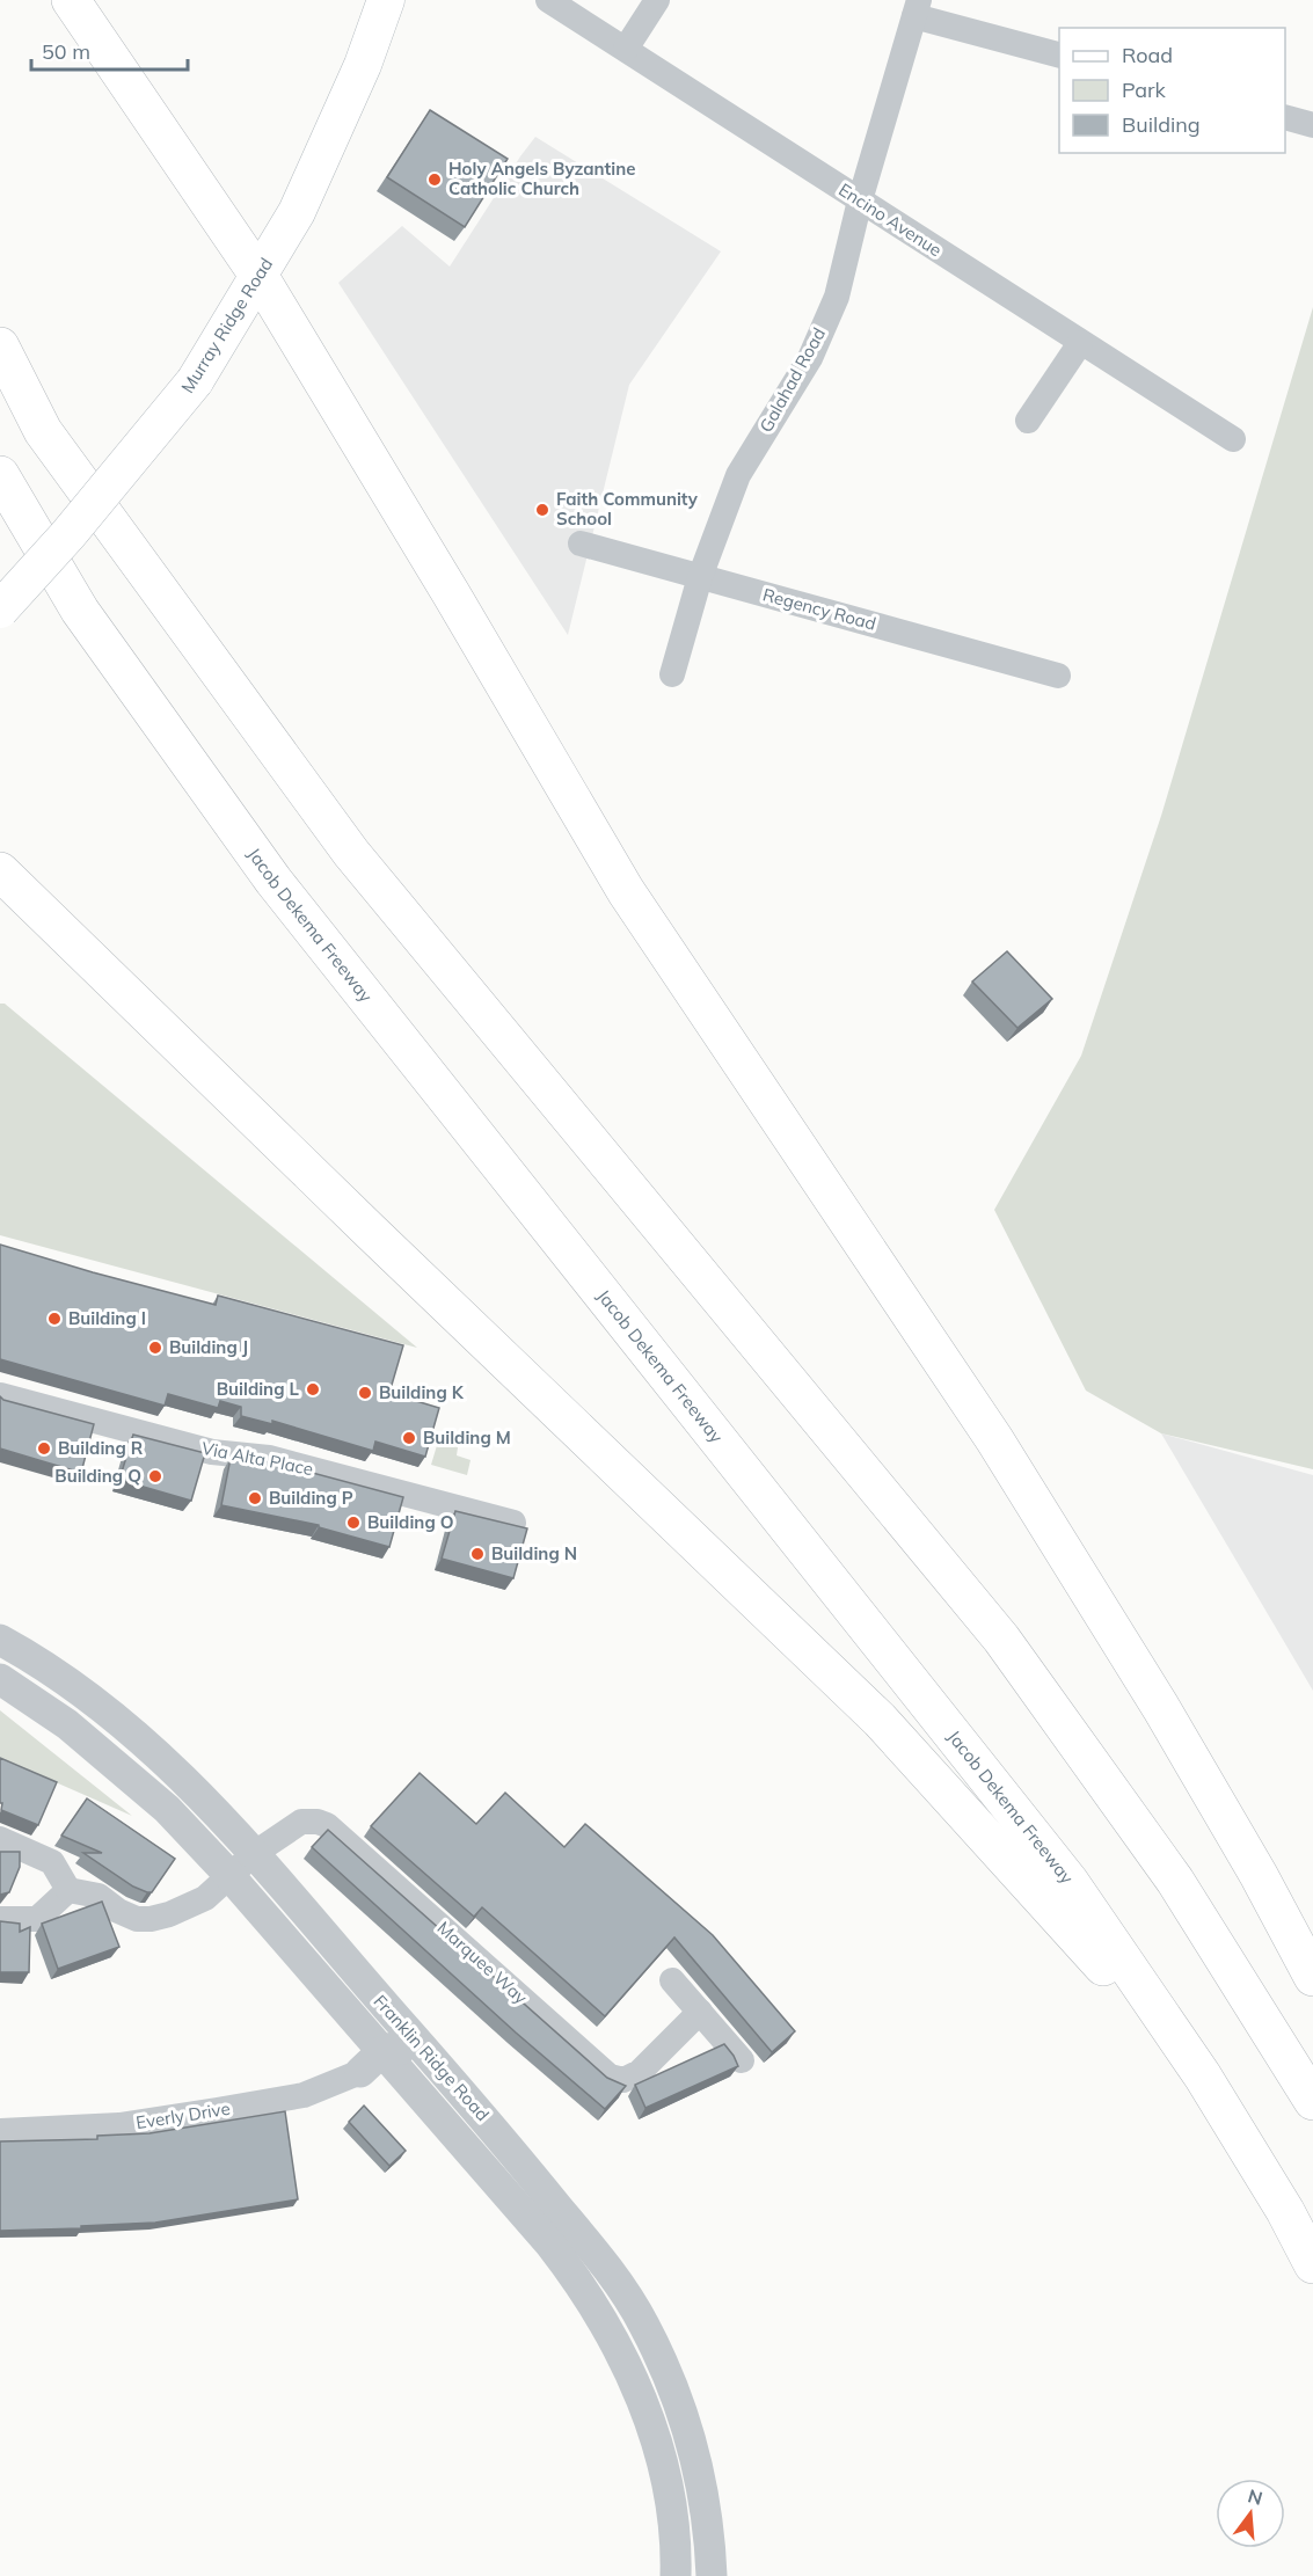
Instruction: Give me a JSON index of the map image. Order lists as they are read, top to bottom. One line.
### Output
{"streets":{"highway":["Jacob Dekema Freeway"],"main road":["Murray Ridge Road"],"street":["Encino Avenue","Galahad Road","Regency Road","Via Alta Place","Marquee Way","Franklin Ridge Road","Everly Drive"]},"crossings":[["Encino Avenue","Galahad Road"],["Galahad Road","Regency Road"],["Marquee Way","Franklin Ridge Road"],["Franklin Ridge Road","Everly Drive"]],"places":["Holy Angels Byzantine Catholic Church","Faith Community School","Building I","Building J","Building L","Building K","Building M","Building R","Building Q","Building P","Building O","Building N"],"legend":["Road","Park","Building"],"scale_bar":"50 m","north":"top"}
